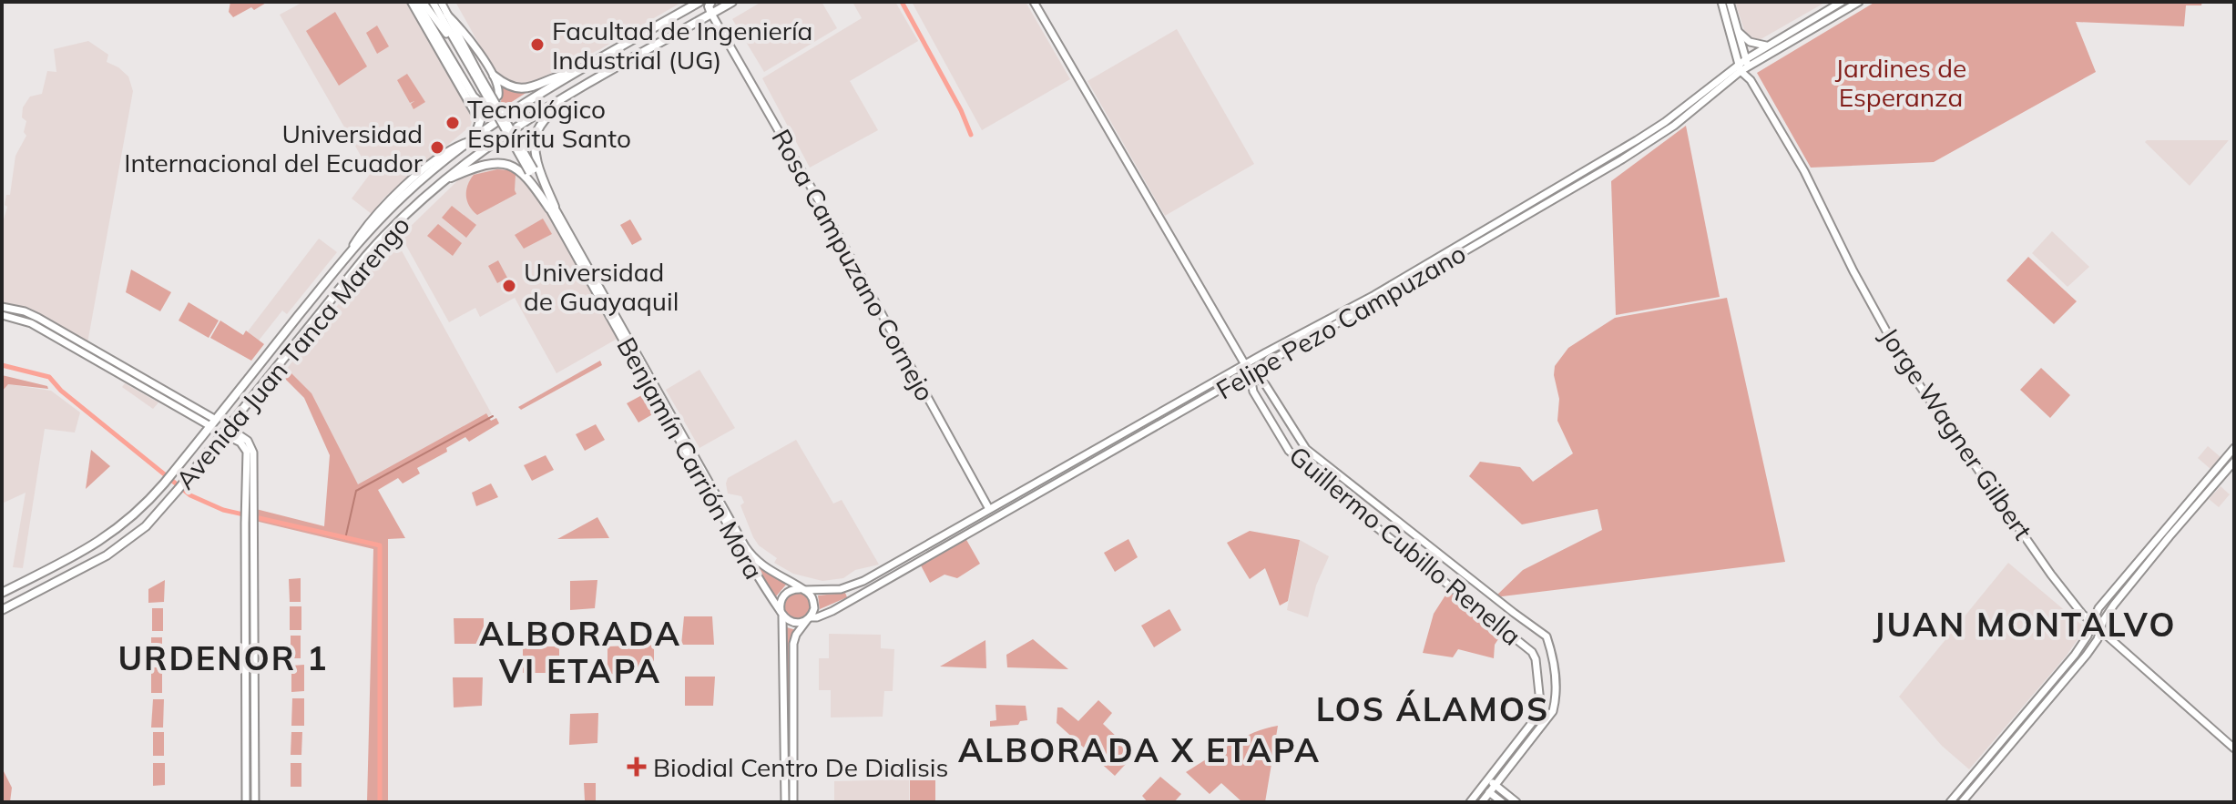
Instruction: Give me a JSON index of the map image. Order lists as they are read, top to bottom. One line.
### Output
{"streets":{"main road":["Avenida Juan Tanca Marengo"],"street":["Rosa Campuzano Cornejo","Felipe Pezo Campuzano","Jorge Wagner Gilbert","Benjamín Carrión Mora","Guillermo Cubillo Renella"]},"crossings":[["Rosa Campuzano Cornejo","Felipe Pezo Campuzano"],["Rosa Campuzano Cornejo","Avenida Juan Tanca Marengo"],["Felipe Pezo Campuzano","Jorge Wagner Gilbert"],["Felipe Pezo Campuzano","Benjamín Carrión Mora"],["Felipe Pezo Campuzano","Guillermo Cubillo Renella"]],"districts":["JUAN MONTALVO","ALBORADA VI ETAPA","URDENOR 1","LOS ÁLAMOS","ALBORADA X ETAPA"],"parks":["Jardines de Esperanza"],"places":{"other":["Facultad de Ingeniería Industrial (UG)","Tecnológico Espíritu Santo","Universidad Internacional del Ecuador","Universidad de Guayaquil"],"health":["Biodial Centro De Dialisis"]}}
